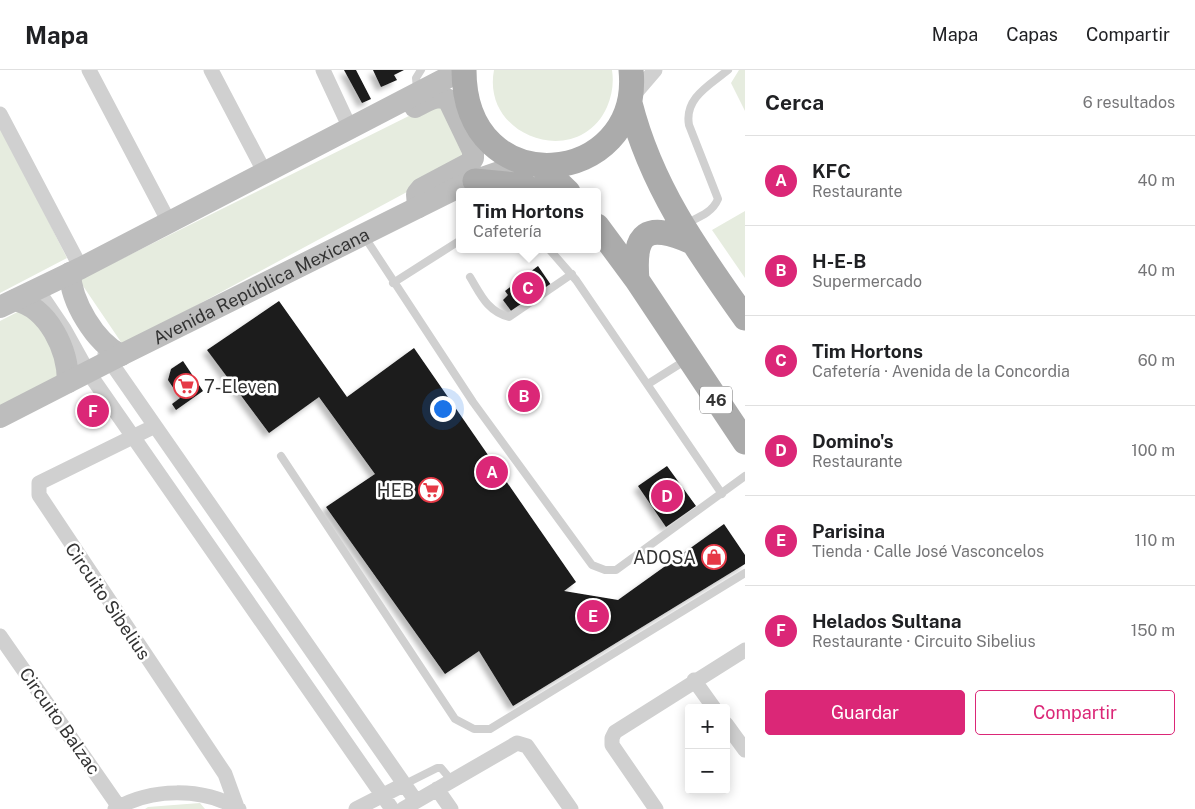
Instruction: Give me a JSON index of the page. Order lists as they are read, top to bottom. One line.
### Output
{"streets":{"main road":["Avenida República Mexicana","46"],"street":["Circuito Sibelius","Circuito Balzac"]},"places":{"supermarket":["7-Eleven","HEB"],"shop":["ADOSA"]},"page":{"header":"Mapa","nav":["Mapa","Capas","Compartir"],"heading":["Cerca","6 resultados"],"list":[{"mark":"A","name":"KFC","note":"Restaurante","value":"40 m"},{"mark":"B","name":"H-E-B","note":"Supermercado","value":"40 m"},{"mark":"C","name":"Tim Hortons","note":"Cafetería · Avenida de la Concordia","value":"60 m"},{"mark":"D","name":"Domino's","note":"Restaurante","value":"100 m"},{"mark":"E","name":"Parisina","note":"Tienda · Calle José Vasconcelos","value":"110 m"},{"mark":"F","name":"Helados Sultana","note":"Restaurante · Circuito Sibelius","value":"150 m"}],"popup":["Tim Hortons","Cafetería"],"pins":["C","B","F","A","D","E"],"buttons":["Guardar","Compartir"],"map_buttons":["+","−"]}}
